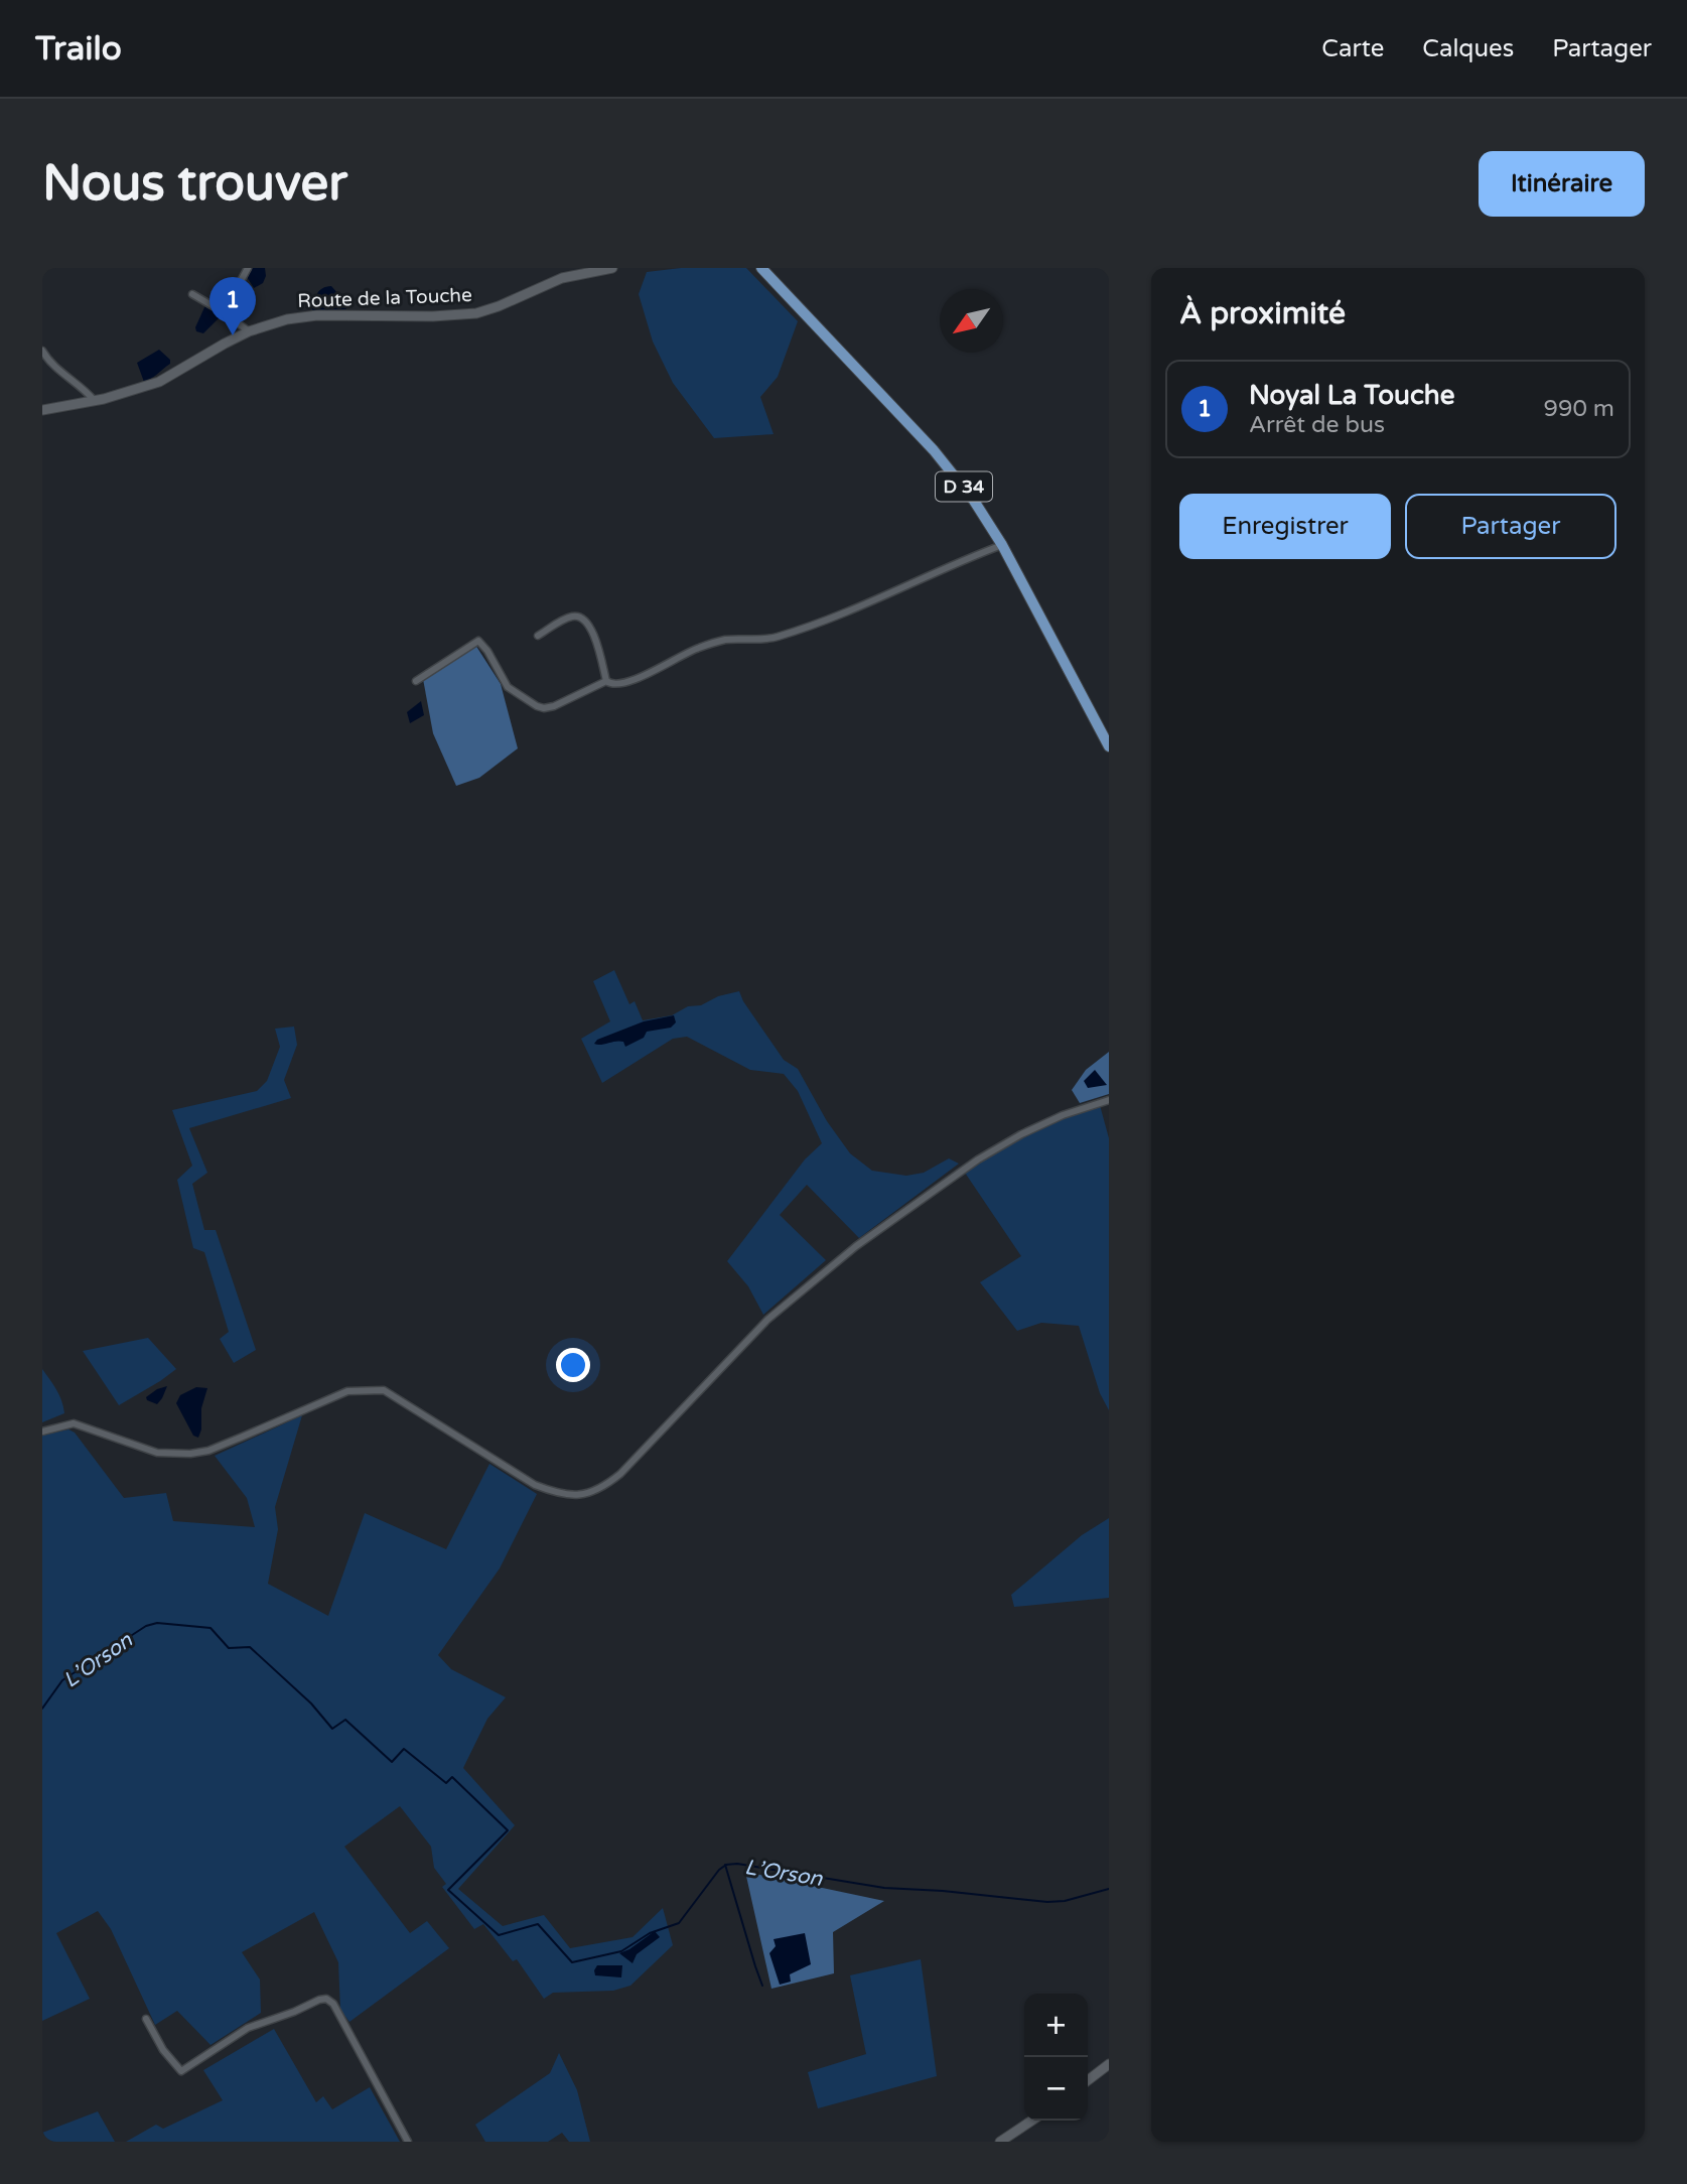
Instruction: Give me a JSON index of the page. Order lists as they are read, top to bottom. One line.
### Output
{"streets":{"main road":["D 34"],"street":["Route de la Touche"]},"water":["L’Orson"],"north":"bottom left","page":{"header":"Trailo","nav":["Carte","Calques","Partager"],"buttons":["Itinéraire",["Enregistrer","Partager"]],"title":"Nous trouver","heading":"À proximité","pins":"1","list":[{"mark":"1","name":"Noyal La Touche","note":"Arrêt de bus","value":"990 m"}],"map_buttons":["+","−"]}}
